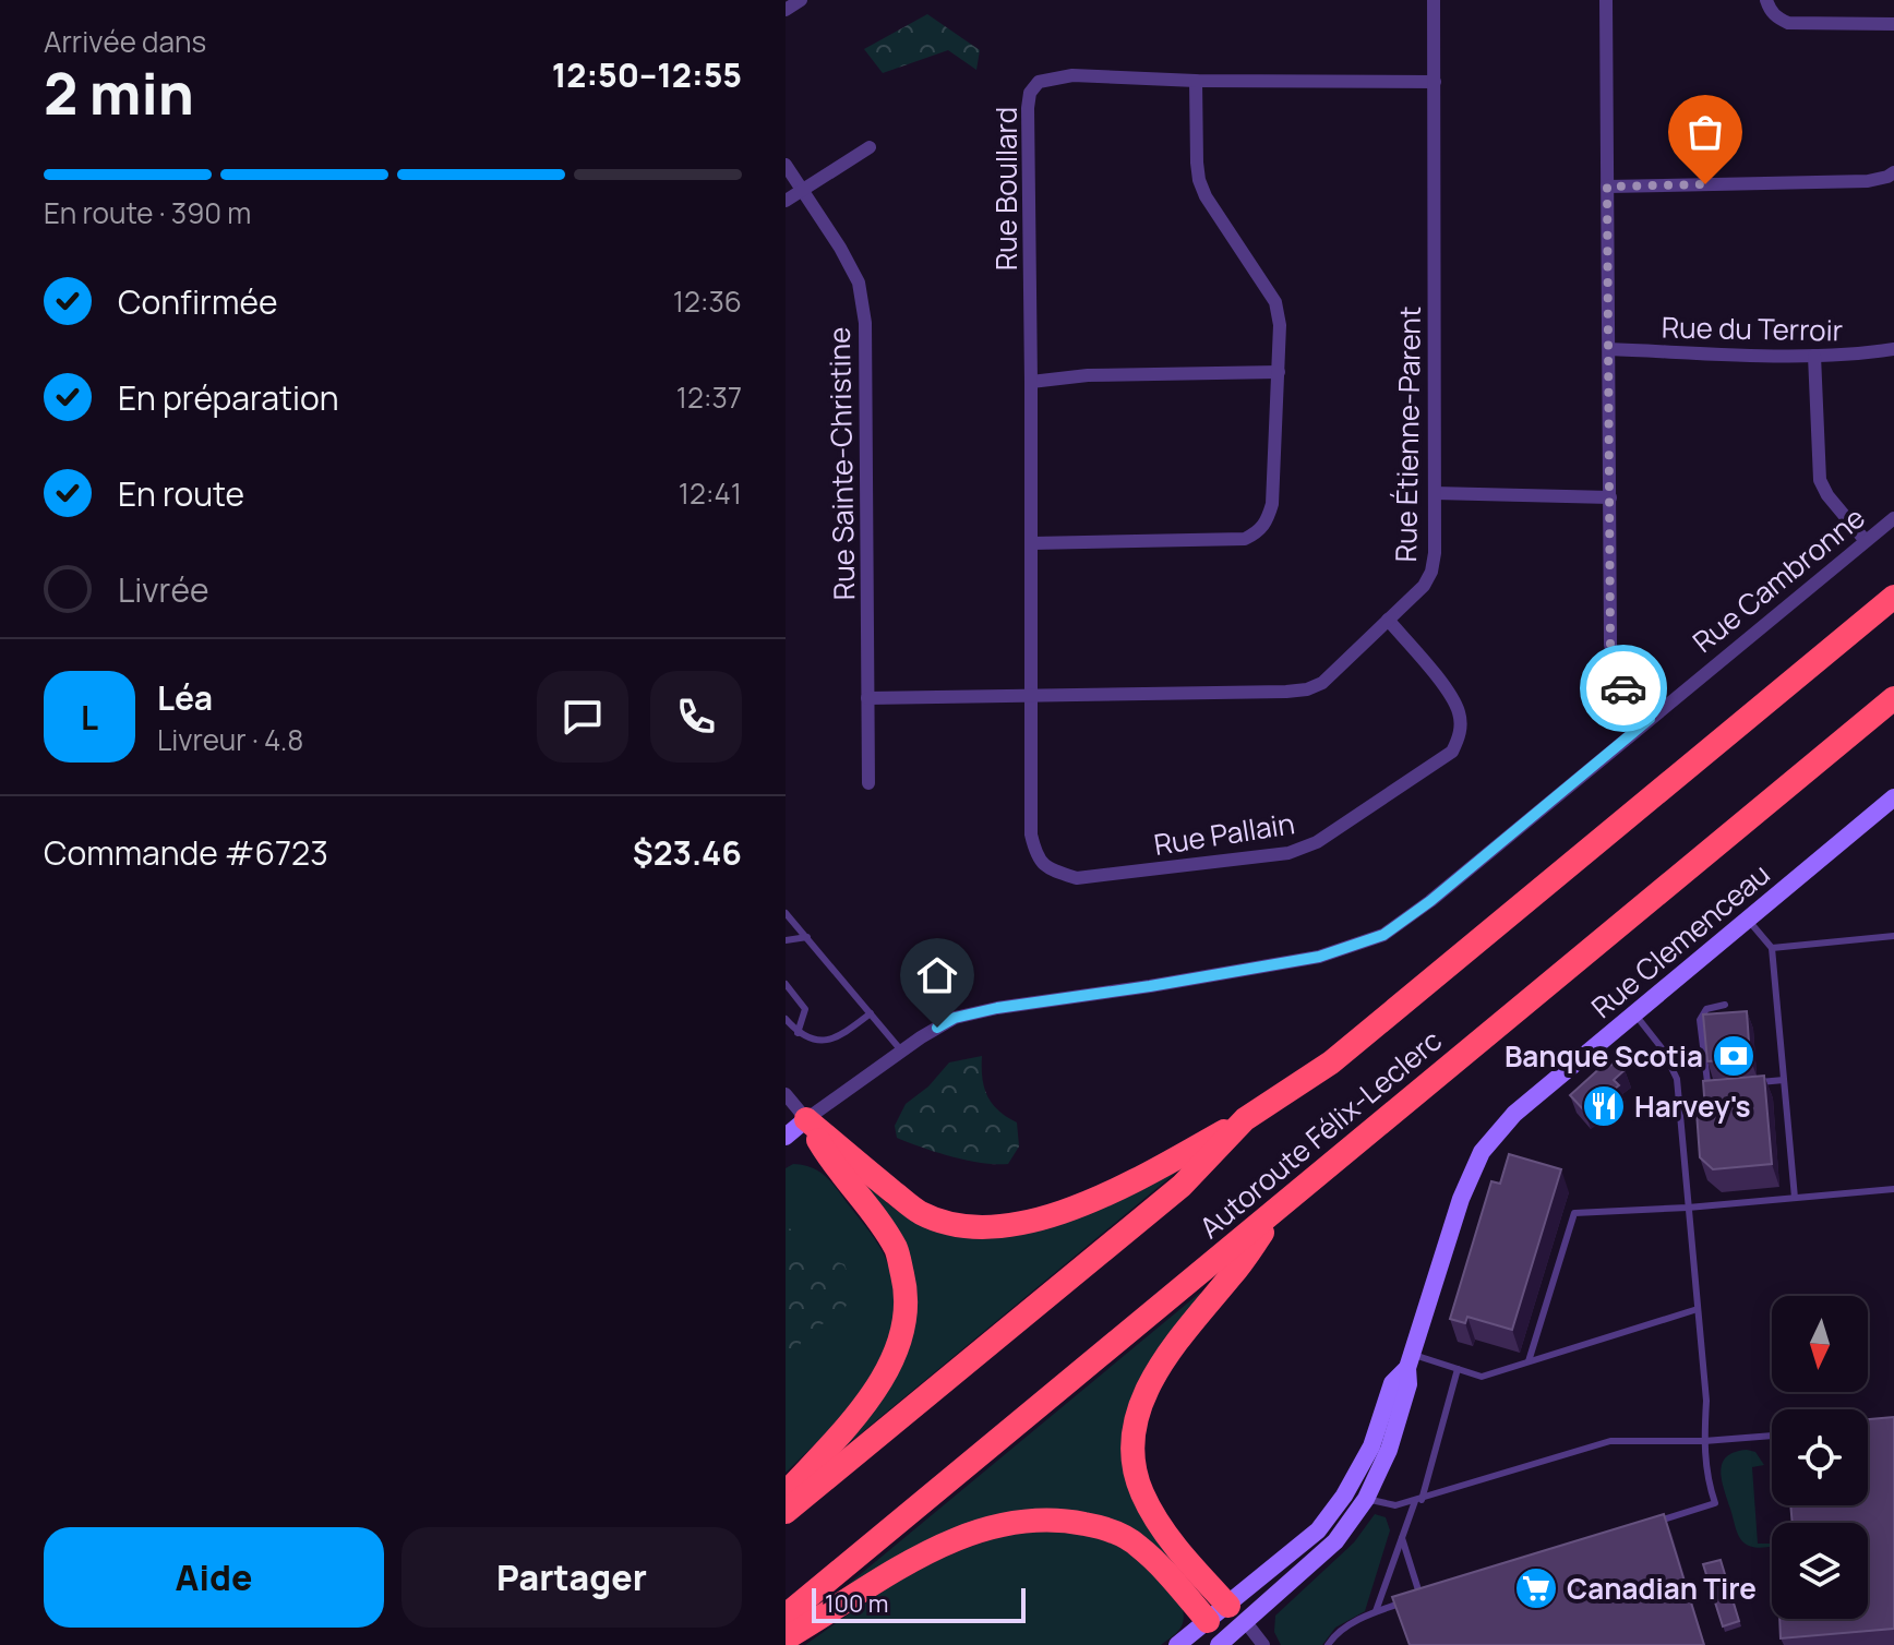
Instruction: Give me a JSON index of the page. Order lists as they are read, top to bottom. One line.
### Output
{"streets":{"highway":["Autoroute Félix-Leclerc"],"street":["Rue Boullard","Rue du Terroir","Rue Étienne-Parent","Rue Sainte-Christine","Rue Cambronne","Rue Pallain","Rue Clemenceau"]},"crossings":[["Rue Boullard","Rue Étienne-Parent"],["Rue Boullard","Rue Pallain"],["Rue Étienne-Parent","Rue Sainte-Christine"],["Rue Étienne-Parent","Rue Pallain"]],"places":{"bank":["Banque Scotia"],"restaurant":["Harvey's"],"supermarket":["Canadian Tire"]},"scale_bar":"100 m","north":"bottom","page":{"heading":["2 min","Arrivée dans","12:50–12:55"],"panel":["Léa","Livreur · 4.8","Commande #6723","$23.46"],"bar":"En route · 390 m","list":[["Confirmée","12:36"],["En préparation","12:37"],["En route","12:41"],"Livrée"],"round":"L","buttons":["Aide","Partager"],"scale":"100 m"}}
